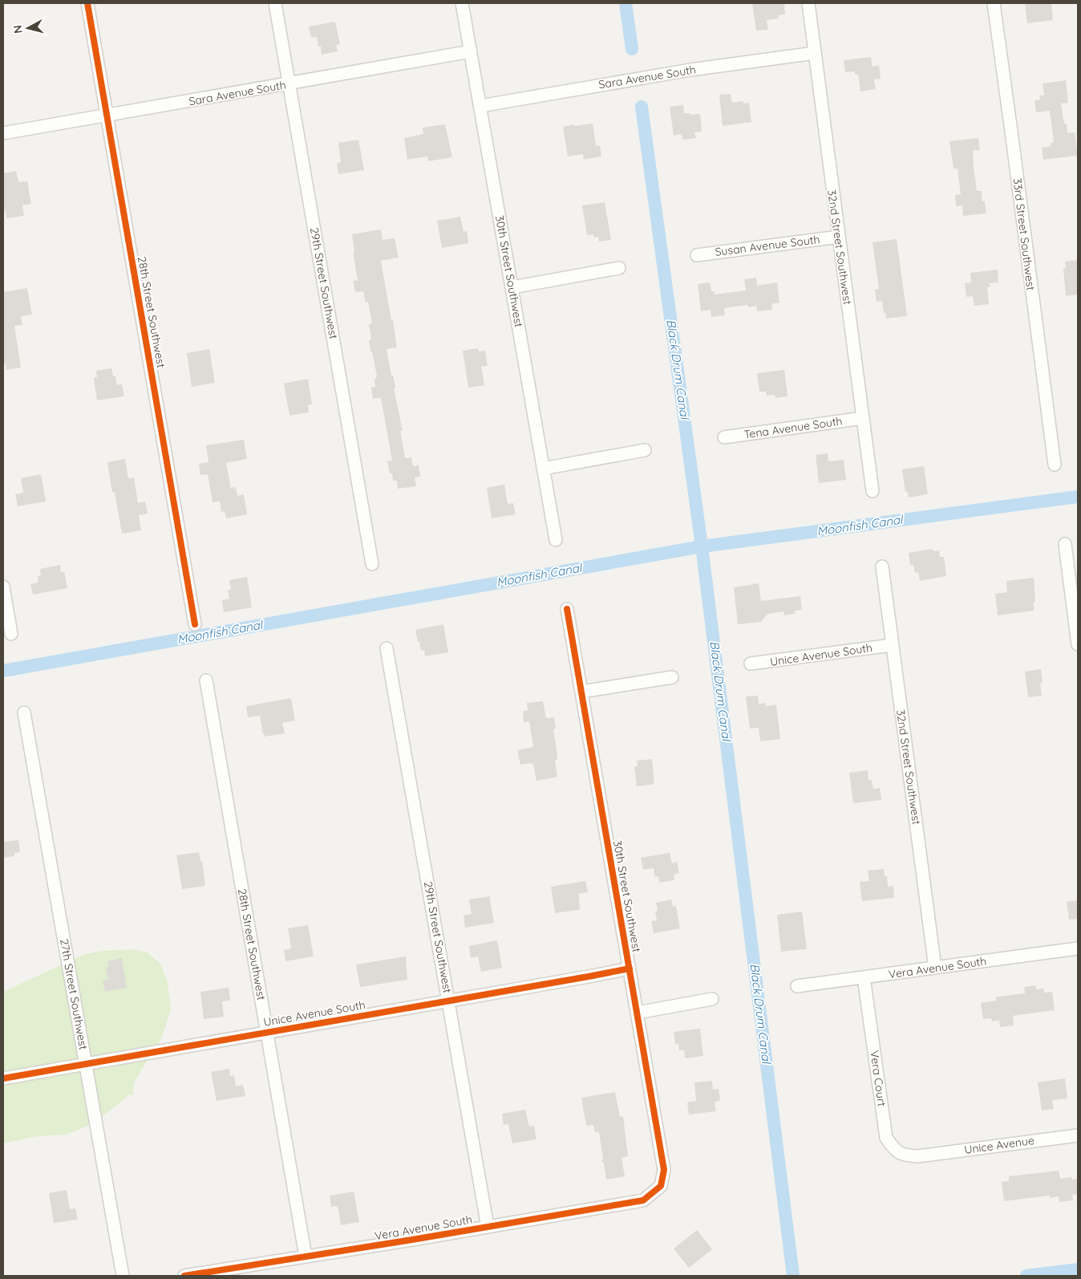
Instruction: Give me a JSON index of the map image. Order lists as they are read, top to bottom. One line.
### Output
{"streets":{"street":["Sara Avenue South","33rd Street Southwest","Susan Avenue South","32nd Street Southwest","30th Street Southwest","29th Street Southwest","28th Street Southwest","Tena Avenue South","Unice Avenue South","Vera Avenue South","27th Street Southwest","Vera Court","Unice Avenue"]},"crossings":[["Sara Avenue South","32nd Street Southwest"],["Sara Avenue South","30th Street Southwest"],["Sara Avenue South","29th Street Southwest"],["Sara Avenue South","28th Street Southwest"],["Susan Avenue South","32nd Street Southwest"],["32nd Street Southwest","Tena Avenue South"],["32nd Street Southwest","Unice Avenue South"],["32nd Street Southwest","Vera Avenue South"],["30th Street Southwest","Unice Avenue South"],["30th Street Southwest","Vera Avenue South"],["29th Street Southwest","Unice Avenue South"],["29th Street Southwest","Vera Avenue South"],["28th Street Southwest","Unice Avenue South"],["28th Street Southwest","Vera Avenue South"],["Unice Avenue South","27th Street Southwest"],["Vera Avenue South","Vera Court"],["Vera Court","Unice Avenue"]],"water":["Black Drum Canal","Moonfish Canal"],"north":"left"}
